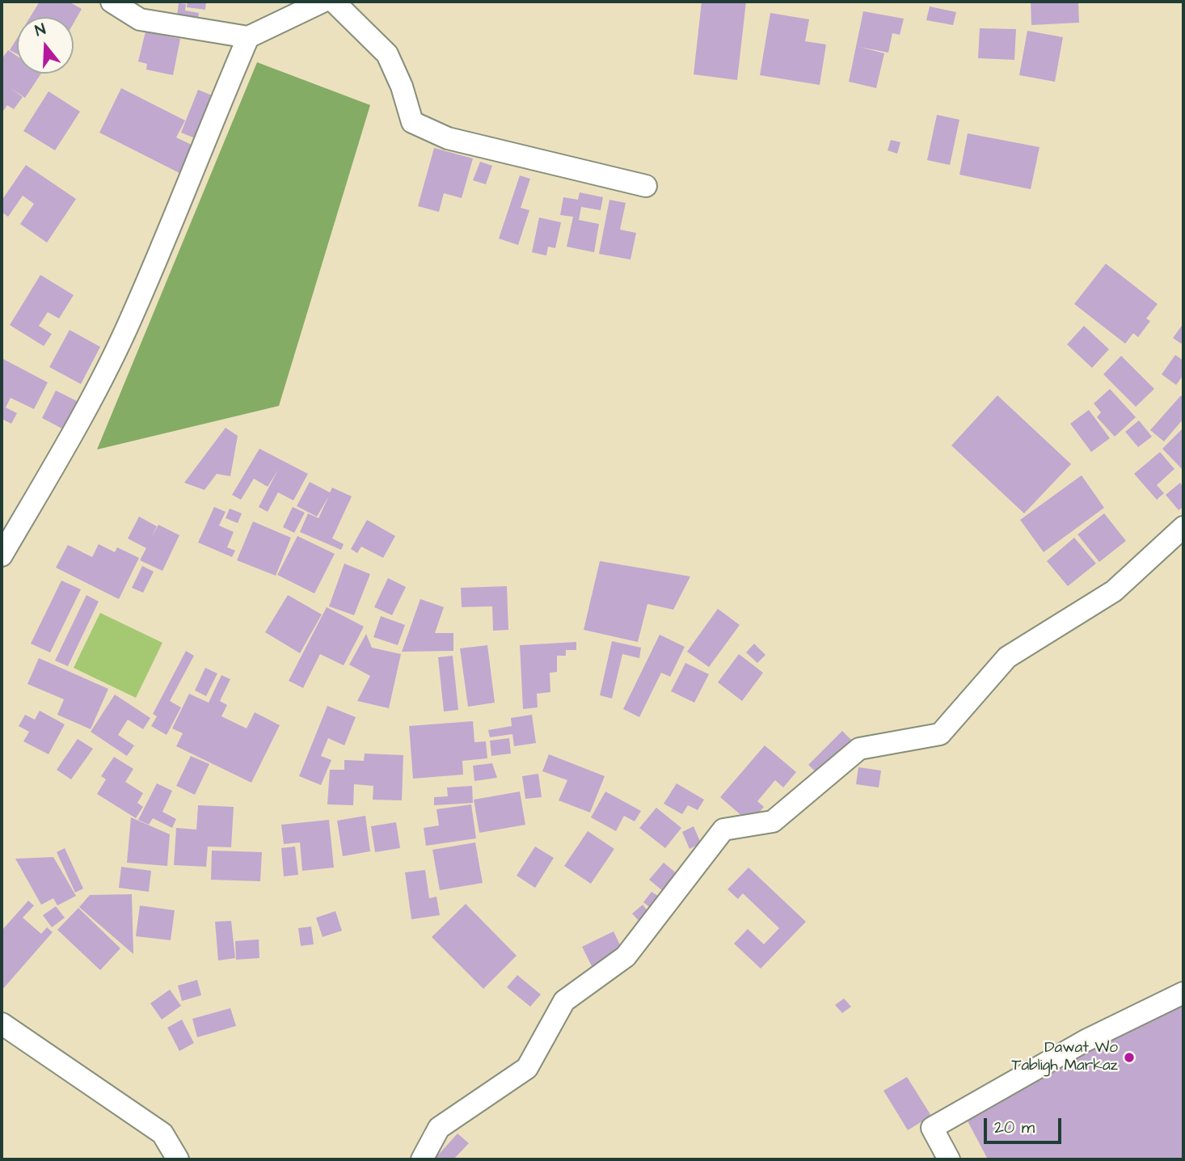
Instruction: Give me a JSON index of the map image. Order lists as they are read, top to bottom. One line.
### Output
{"places":["Dawat Wo Tabligh Markaz"],"scale_bar":"20 m","north":"top"}
